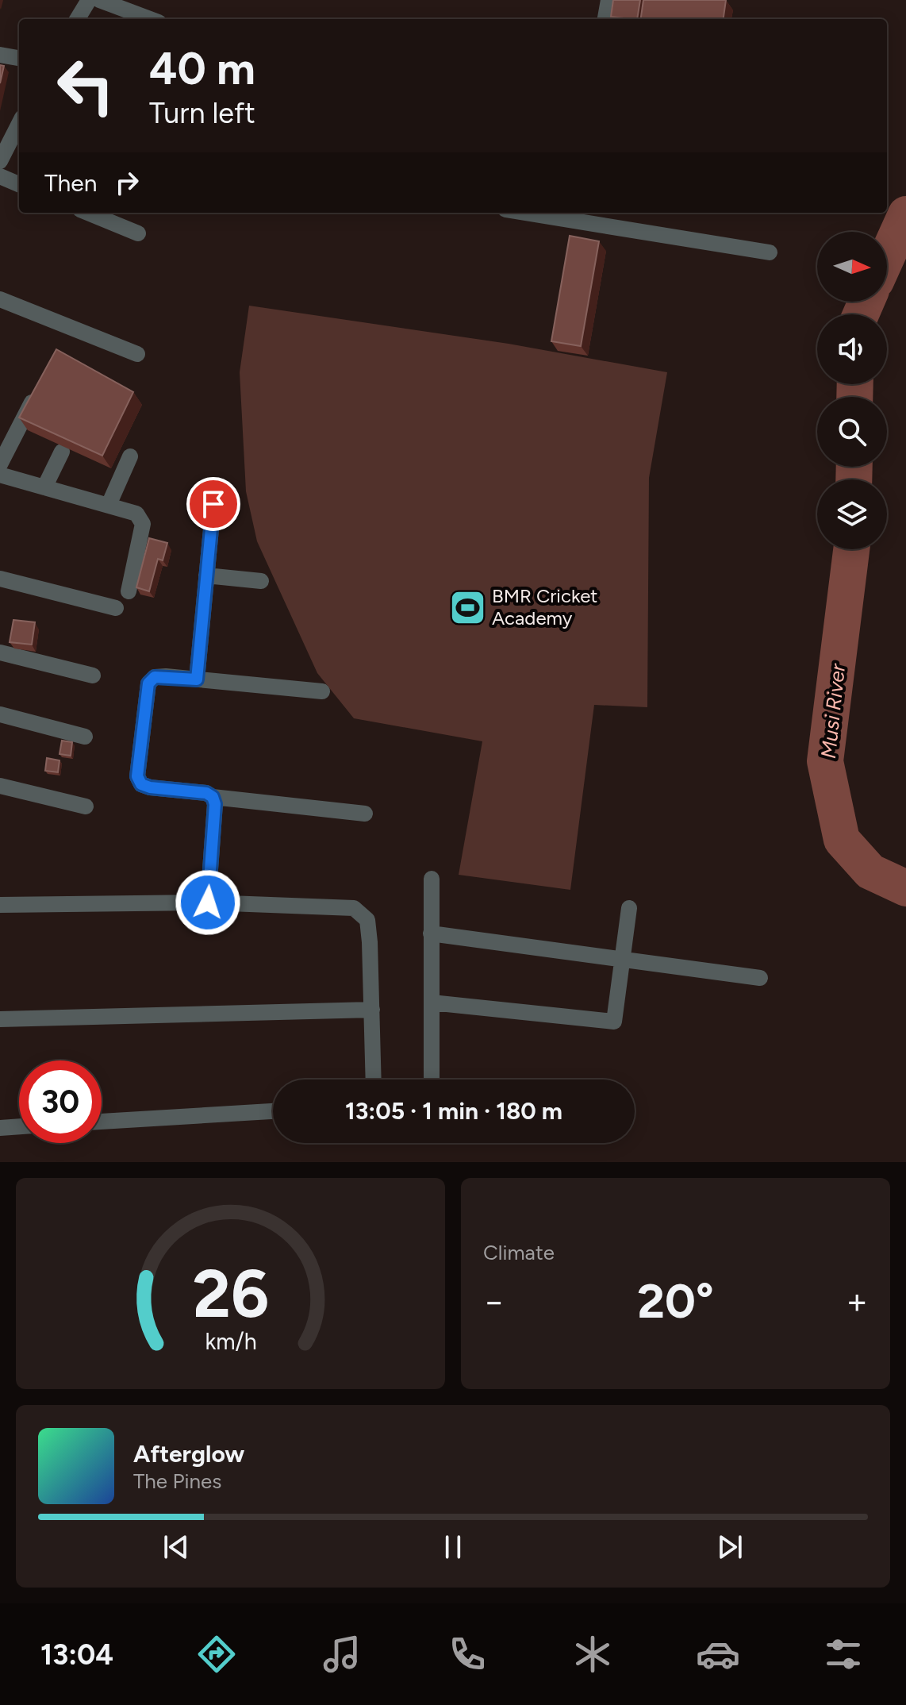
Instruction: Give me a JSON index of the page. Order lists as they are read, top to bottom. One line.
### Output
{"water":["Musi River"],"places":{"sports":["BMR Cricket Academy"]},"north":"right","page":{"turn":["40 m","Turn left"],"then":"Then","limit":"30","trip":"13:05 · 1 min · 180 m","tile":"Climate","heat":["−","20°","+"],"song":["Afterglow","The Pines"],"tabs":"13:04","gauge":["26","km/h"]}}
